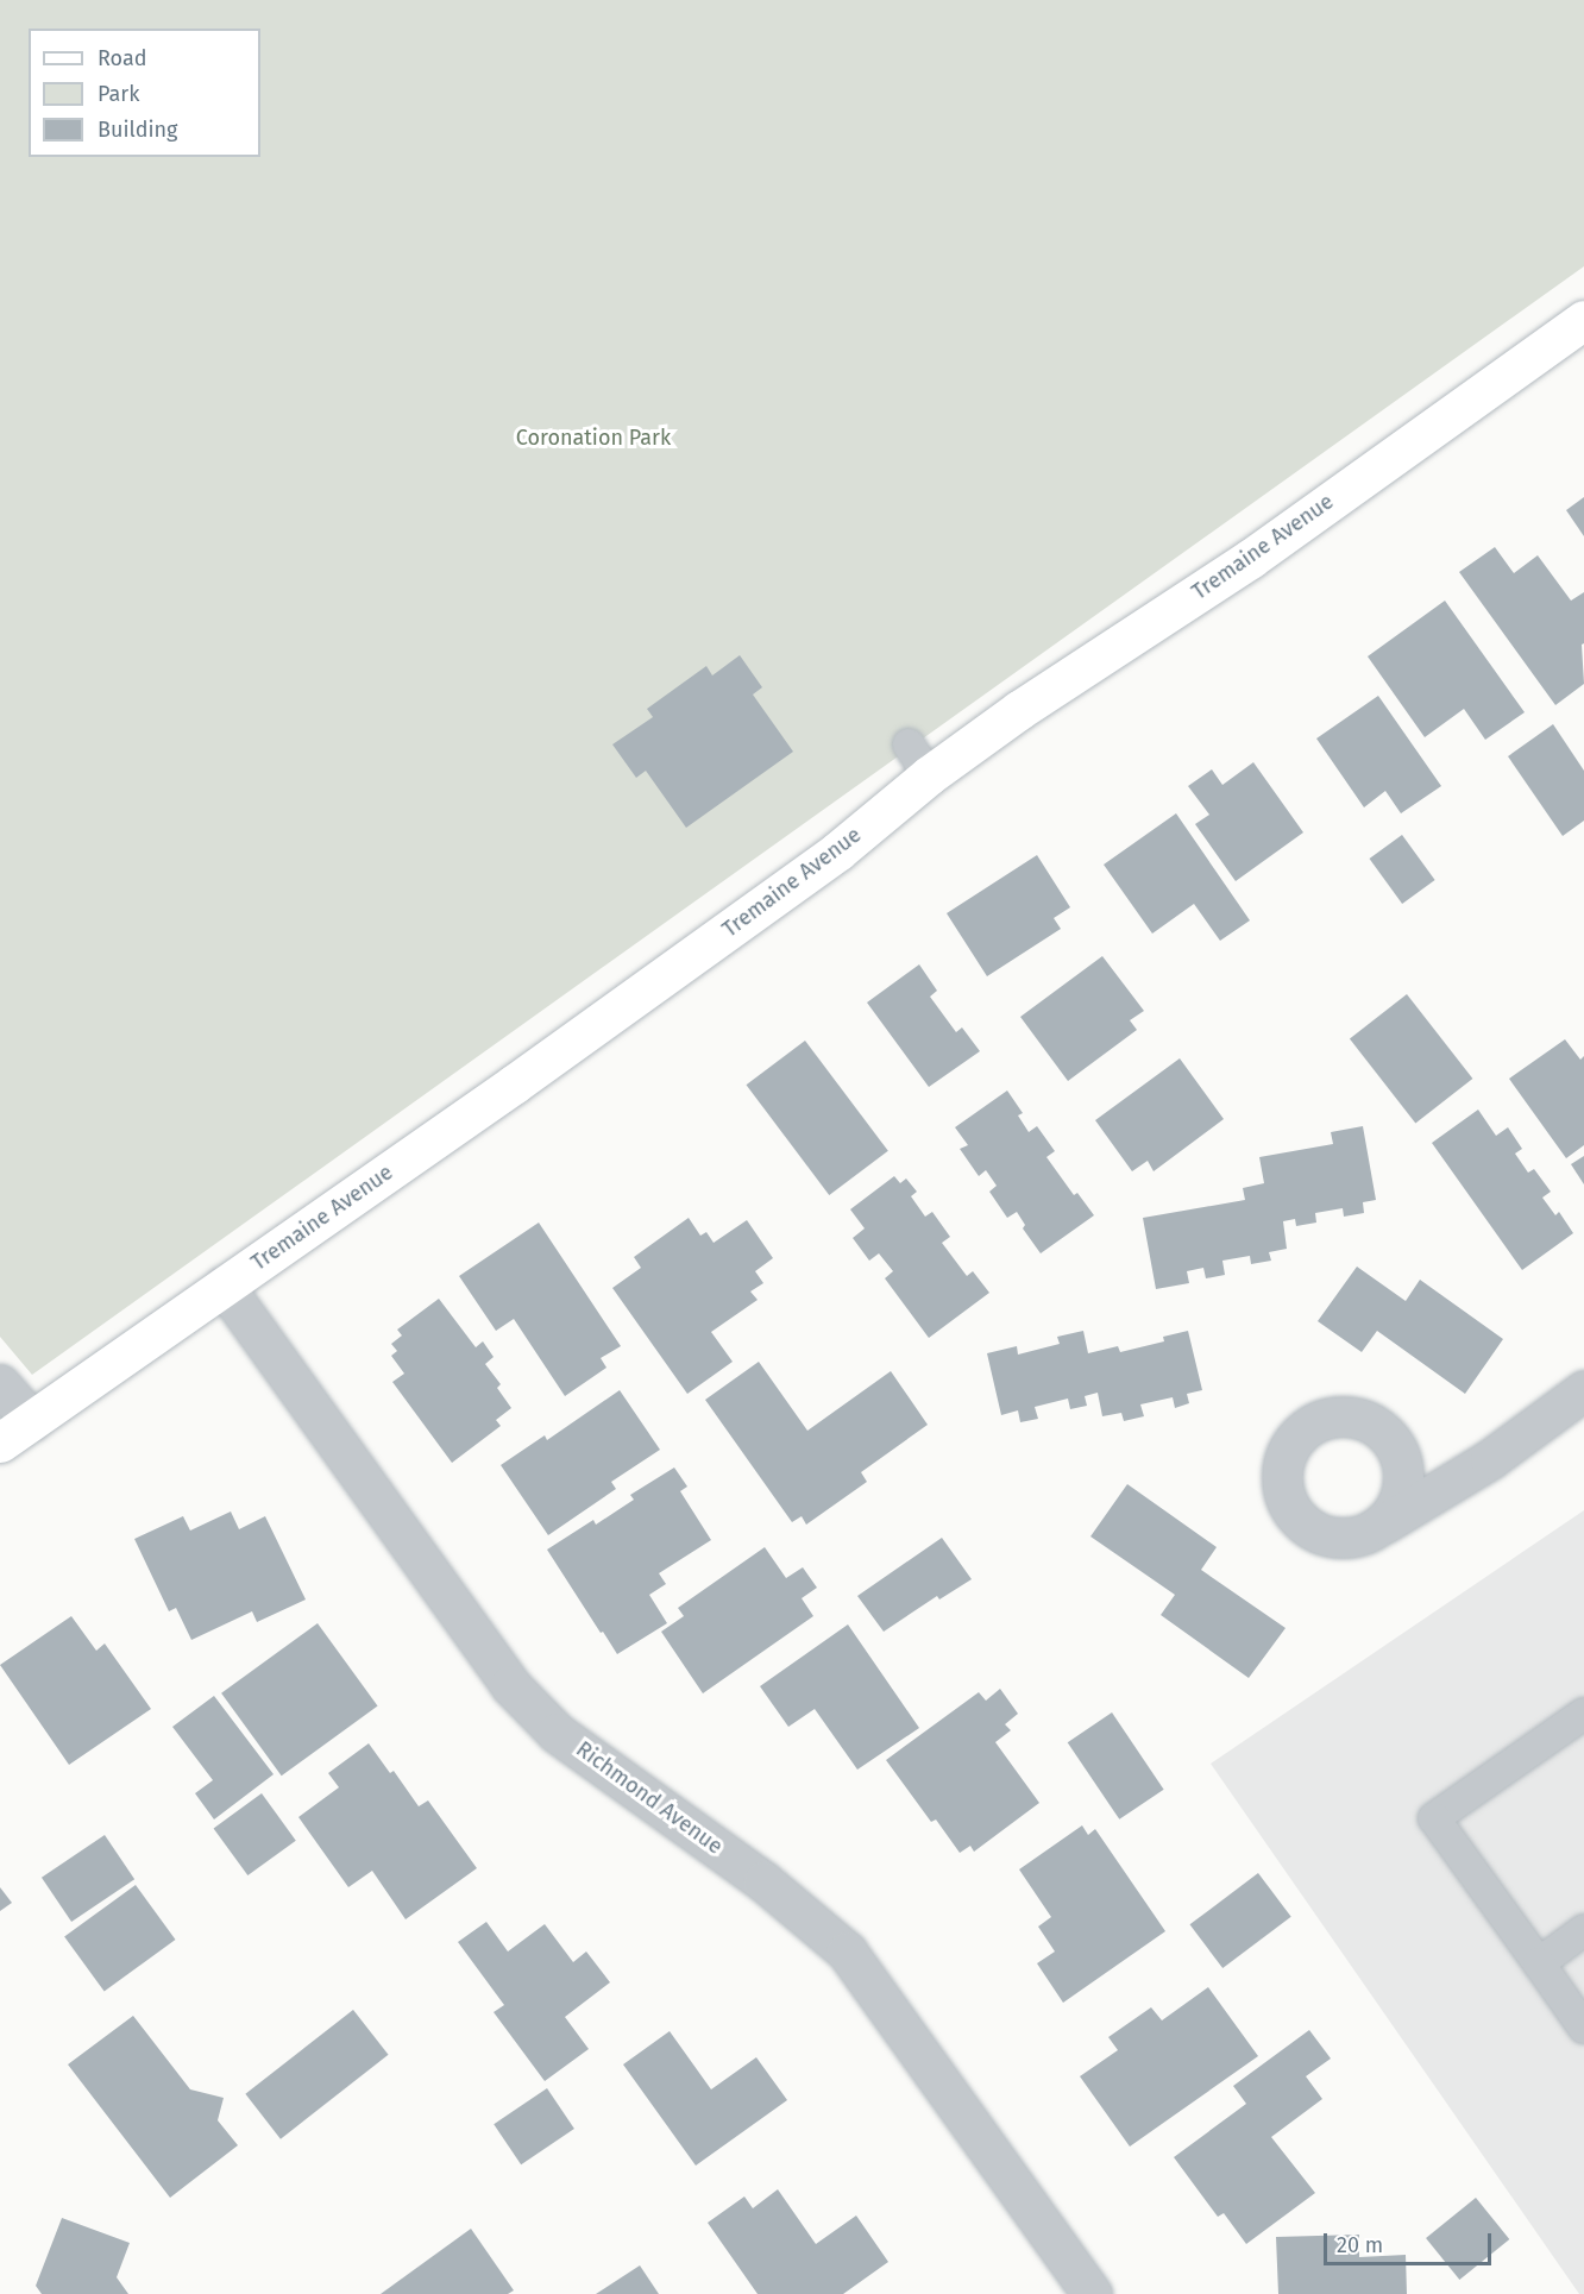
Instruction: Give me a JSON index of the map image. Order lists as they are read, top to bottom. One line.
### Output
{"streets":{"main road":["Tremaine Avenue"],"street":["Richmond Avenue"]},"crossings":[["Tremaine Avenue","Richmond Avenue"]],"parks":["Coronation Park"],"legend":["Road","Park","Building"],"scale_bar":"20 m"}
